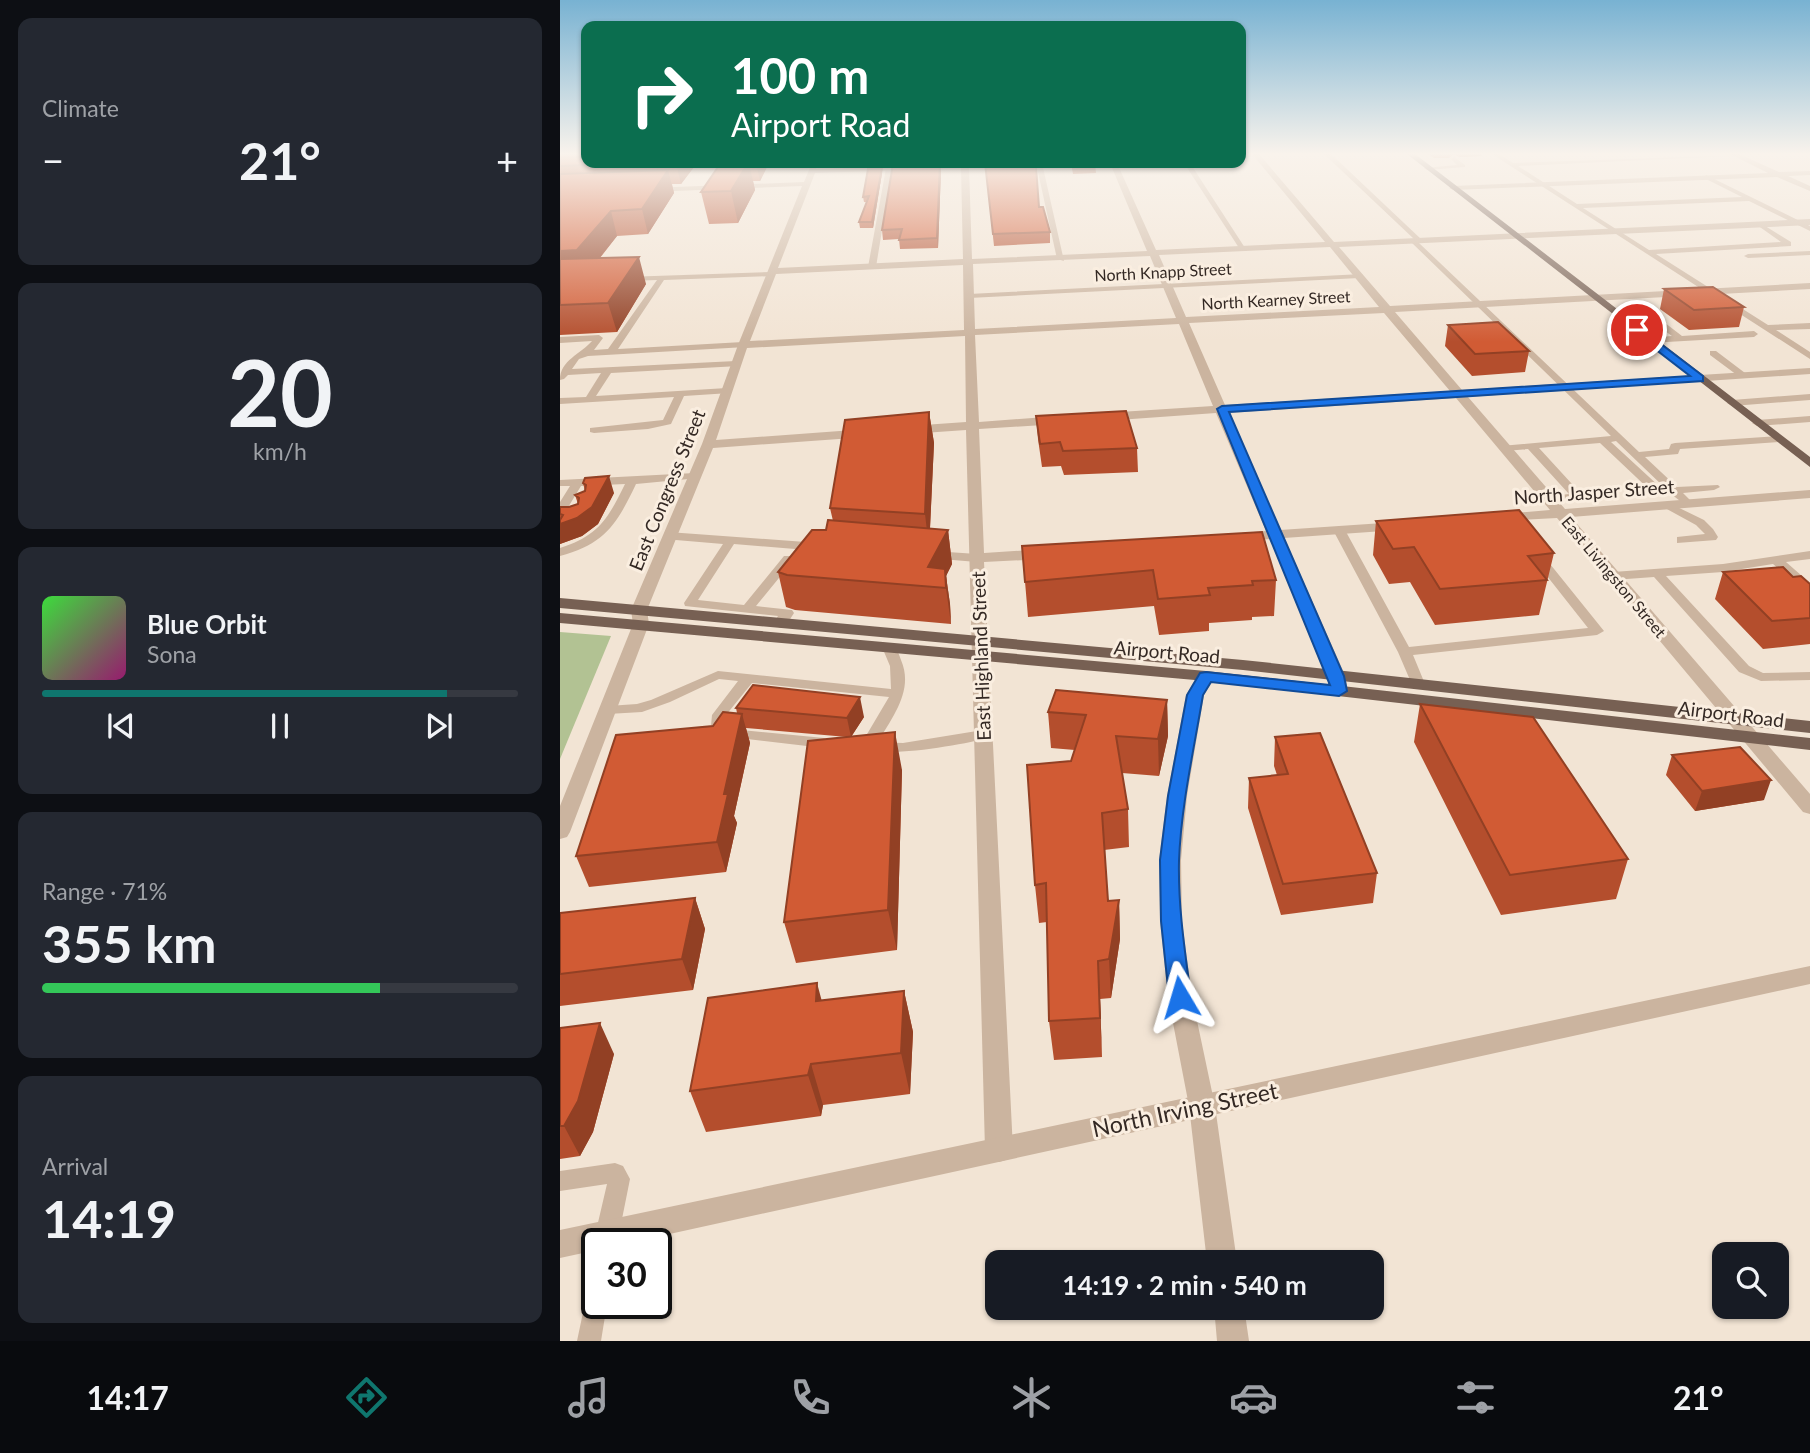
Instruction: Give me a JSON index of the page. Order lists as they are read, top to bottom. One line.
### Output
{"streets":{"main road":["Airport Road"],"street":["North Kearney Street","East Congress Street","North Jasper Street","East Livingston Street","East Highland Street","North Irving Street"],"lane":["North Knapp Street"]},"crossings":[["North Knapp Street","East Livingston Street"],["North Knapp Street","East Highland Street"],["North Kearney Street","East Congress Street"],["North Kearney Street","East Livingston Street"],["North Kearney Street","East Highland Street"],["East Congress Street","Airport Road"],["North Jasper Street","East Livingston Street"],["East Livingston Street","Airport Road"],["Airport Road","East Highland Street"],["East Highland Street","North Irving Street"]],"page":{"tile":["Climate",["20","km/h"],["Range · 71%","355 km"],["Arrival","14:19"]],"turn":["100 m","Airport Road"],"heat":["−","21°","+"],"song":["Blue Orbit","Sona"],"limit":"30","trip":"14:19 · 2 min · 540 m","tabs":["14:17","21°"]}}
